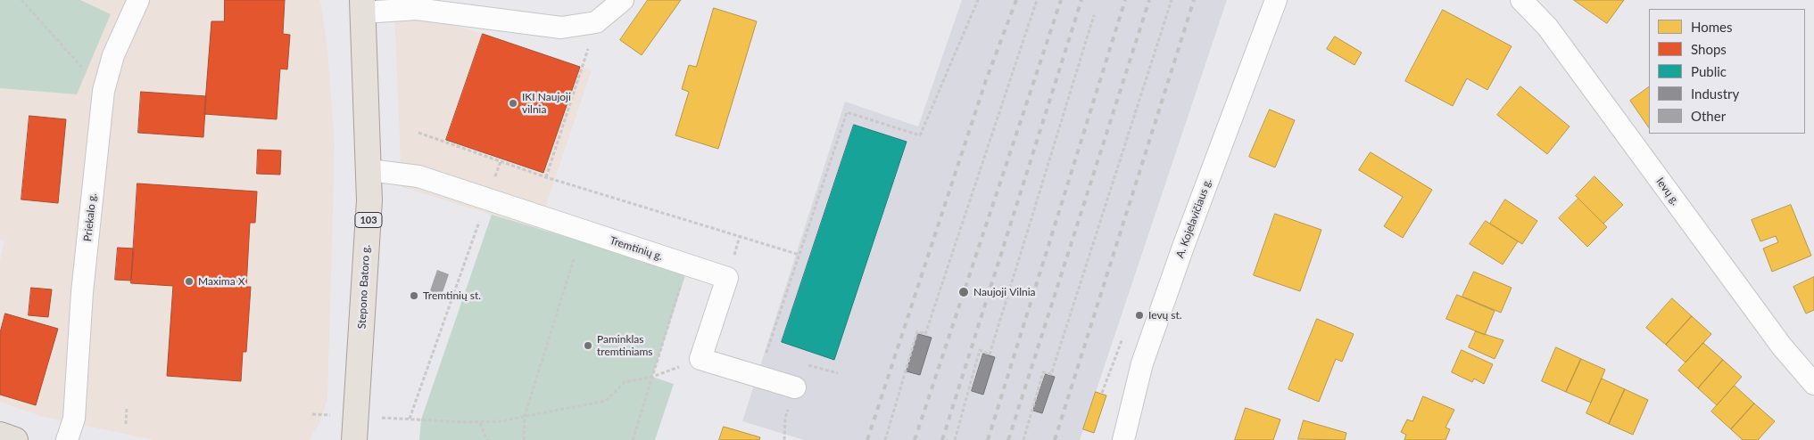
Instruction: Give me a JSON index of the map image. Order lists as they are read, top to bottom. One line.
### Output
{"streets":{"main road":["103","Stepono Batoro g."],"street":["Ievų g.","Priekalo g.","A. Kojelavičiaus g.","Tremtinių g."]},"crossings":[["Tremtinių g.","Stepono Batoro g."]],"places":["IKI Naujoji vilnia","Maxima X","Naujoji Vilnia","Tremtinių st.","Ievų st.","Paminklas tremtiniams"],"legend":["Homes","Shops","Public","Industry","Other"]}
